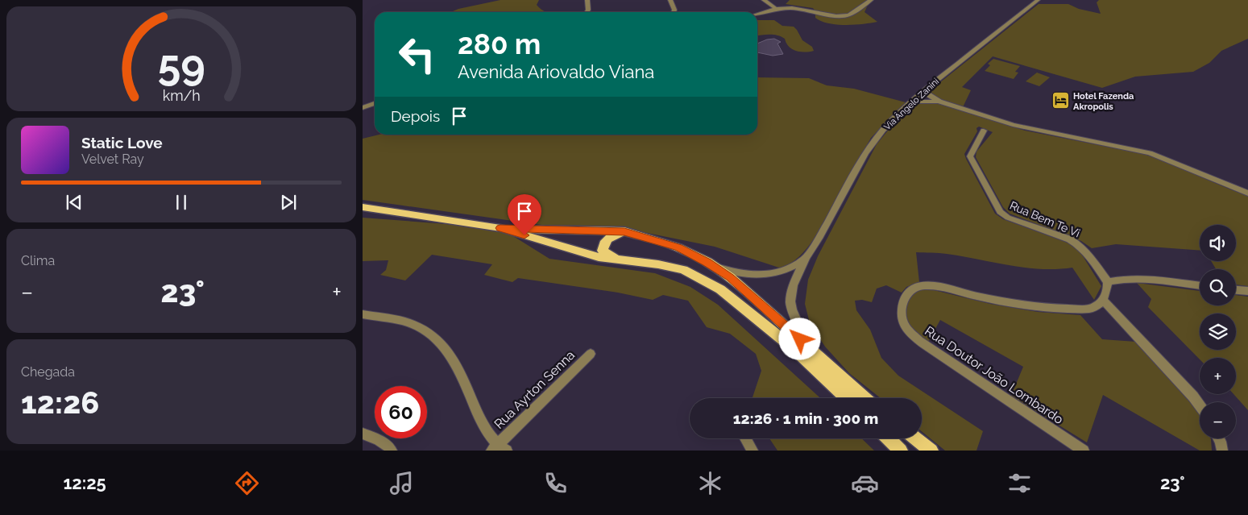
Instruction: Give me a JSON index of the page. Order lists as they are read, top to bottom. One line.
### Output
{"streets":{"street":["Via Ângelo Zanini","Rua Bem Te Vi","Rua Doutor João Lombardo","Rua Ayrton Senna"]},"places":{"hotel":["Hotel Fazenda Akropolis"]},"page":{"turn":["280 m","Avenida Ariovaldo Viana"],"then":"Depois","song":["Static Love","Velvet Ray"],"map_buttons":["+","−"],"tile":["Clima",["Chegada","12:26"]],"heat":["−","23°","+"],"limit":"60","trip":"12:26 · 1 min · 300 m","tabs":["12:25","23°"],"gauge":["59","km/h"]}}
